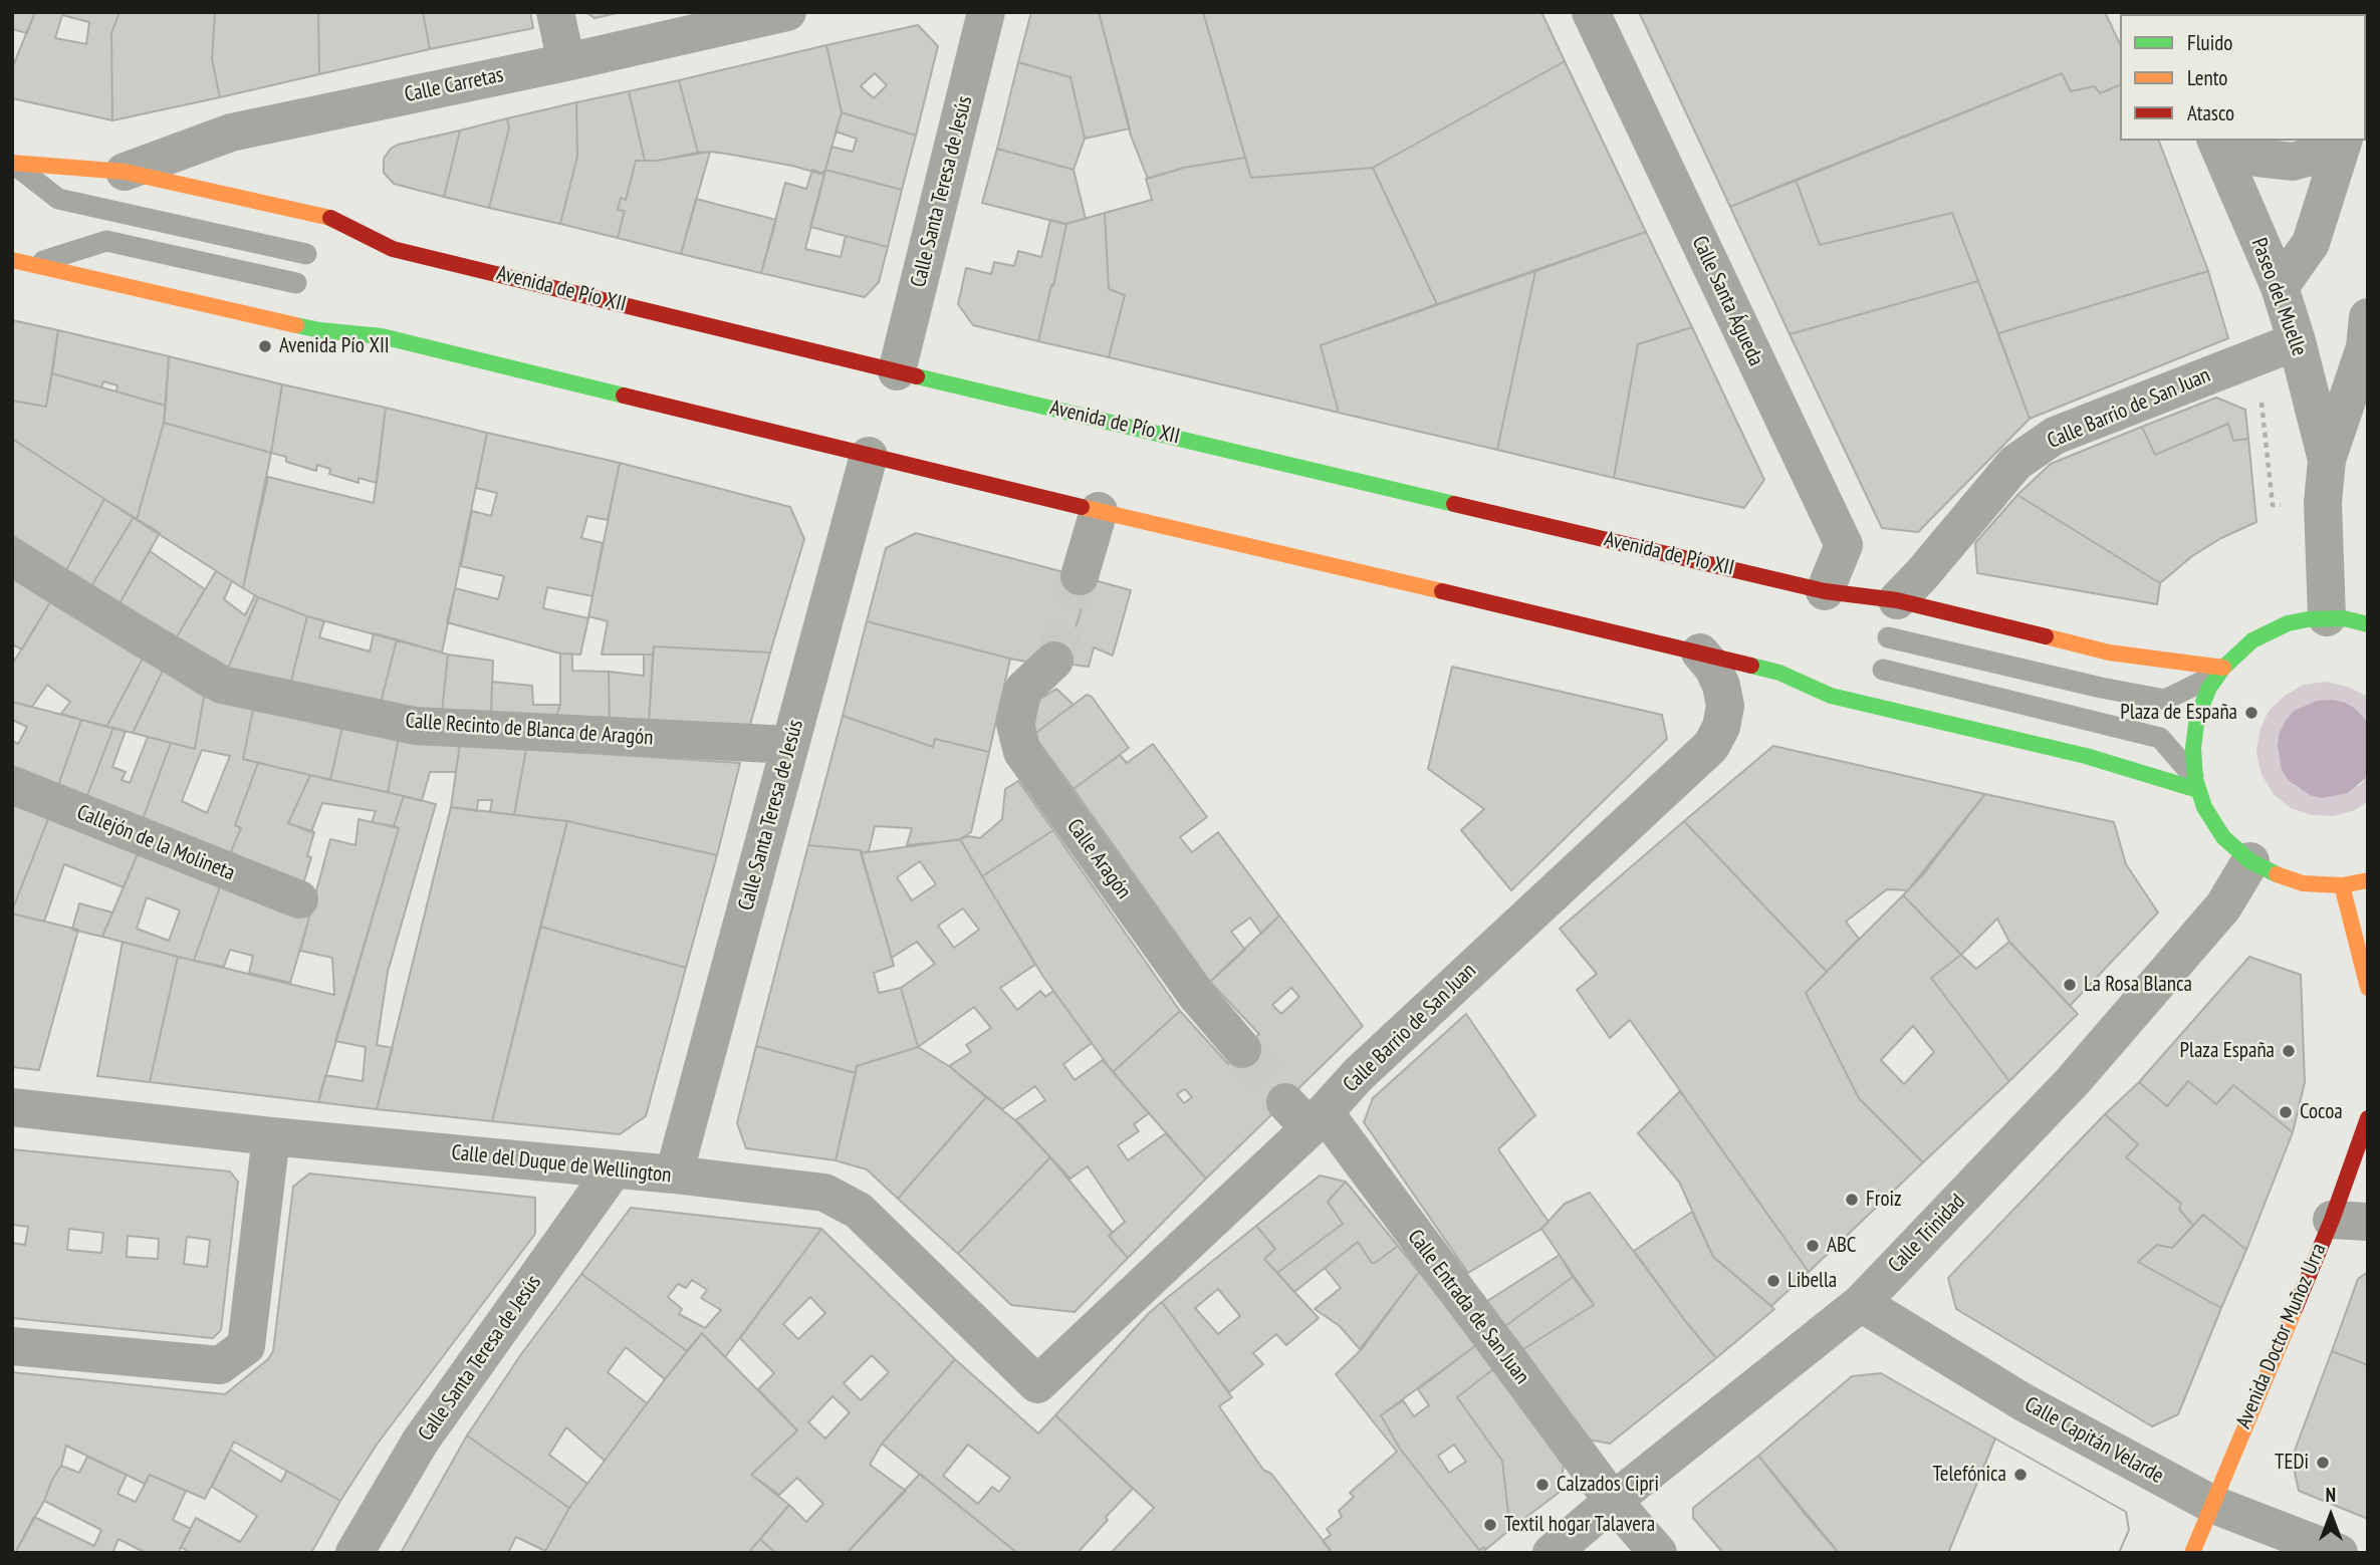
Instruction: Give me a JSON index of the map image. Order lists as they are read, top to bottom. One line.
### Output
{"streets":{"main road":["Avenida de Pío XII","Avenida Doctor Muñoz Urra"],"street":["Calle Carretas","Calle Santa Teresa de Jesús","Paseo del Muelle","Calle Santa Águeda","Calle Barrio de San Juan","Calle Recinto de Blanca de Aragón","Callejón de la Molineta","Calle Aragón","Calle del Duque de Wellington","Calle Trinidad","Calle Entrada de San Juan","Calle Capitán Velarde"]},"crossings":[["Calle Carretas","Avenida de Pío XII"],["Calle Santa Teresa de Jesús","Avenida de Pío XII"],["Calle Santa Teresa de Jesús","Calle Recinto de Blanca de Aragón"],["Calle Santa Teresa de Jesús","Calle del Duque de Wellington"],["Avenida de Pío XII","Calle Santa Águeda"],["Avenida de Pío XII","Calle Barrio de San Juan"],["Paseo del Muelle","Calle Barrio de San Juan"],["Calle Barrio de San Juan","Calle del Duque de Wellington"],["Calle Barrio de San Juan","Calle Entrada de San Juan"],["Calle Trinidad","Calle Entrada de San Juan"],["Calle Trinidad","Calle Capitán Velarde"],["Avenida Doctor Muñoz Urra","Calle Capitán Velarde"]],"places":["Avenida Pío XII","Plaza de España","La Rosa Blanca","Plaza España","Cocoa","Froiz","ABC","Libella","TEDi","Telefónica","Calzados Cipri","Textil hogar Talavera"],"legend":["Fluido","Lento","Atasco"],"north":"top"}
